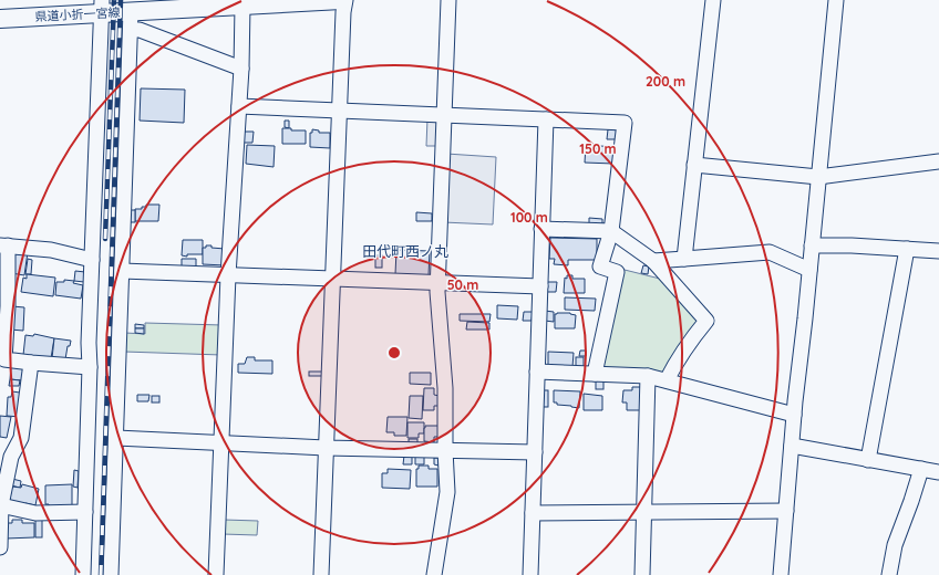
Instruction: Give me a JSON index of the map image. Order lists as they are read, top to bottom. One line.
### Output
{"streets":{"main road":["県道小折一宮線"]},"districts":["田代町西ノ丸"],"rings":["200 m","150 m","100 m","50 m"]}
